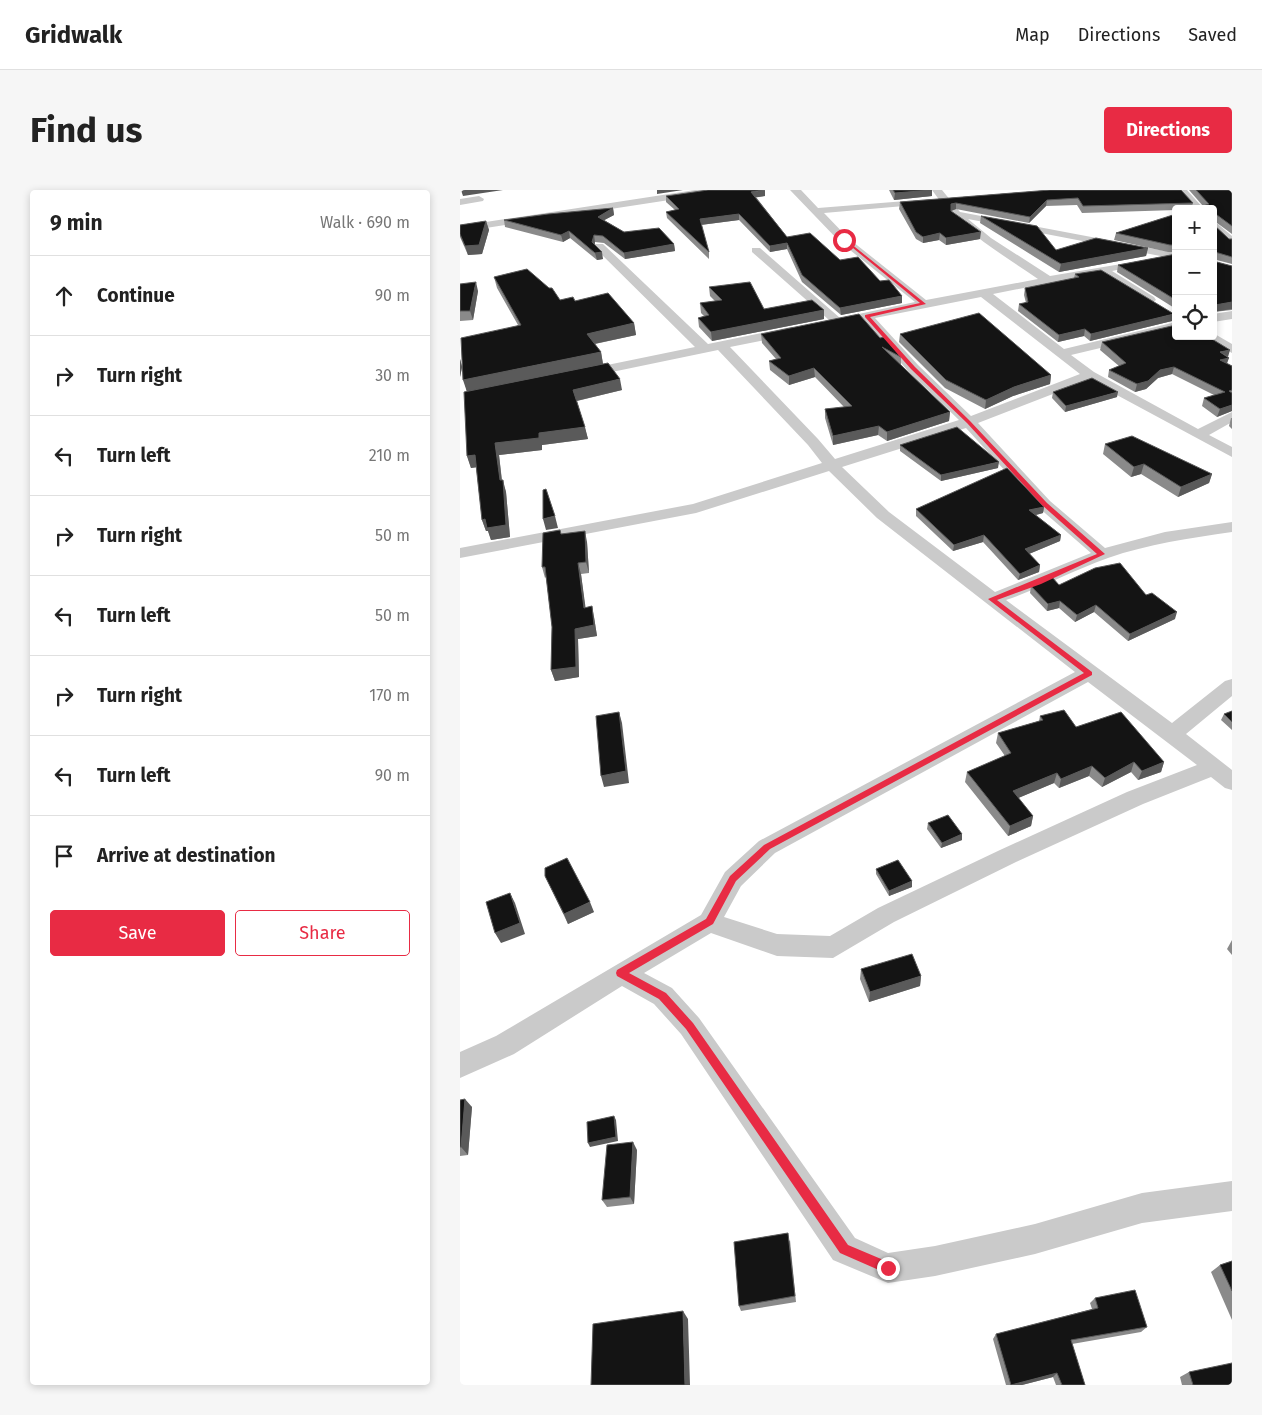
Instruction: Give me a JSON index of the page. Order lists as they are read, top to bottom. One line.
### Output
{"page":{"header":"Gridwalk","nav":["Map","Directions","Saved"],"buttons":["Directions",["Save","Share"]],"title":"Find us","heading":["9 min","Walk · 690 m"],"map_buttons":["+","−"],"list":[["Continue","90 m"],["Turn right","30 m"],["Turn left","210 m"],["Turn right","50 m"],["Turn left","50 m"],["Turn right","170 m"],["Turn left","90 m"],"Arrive at destination"]}}
